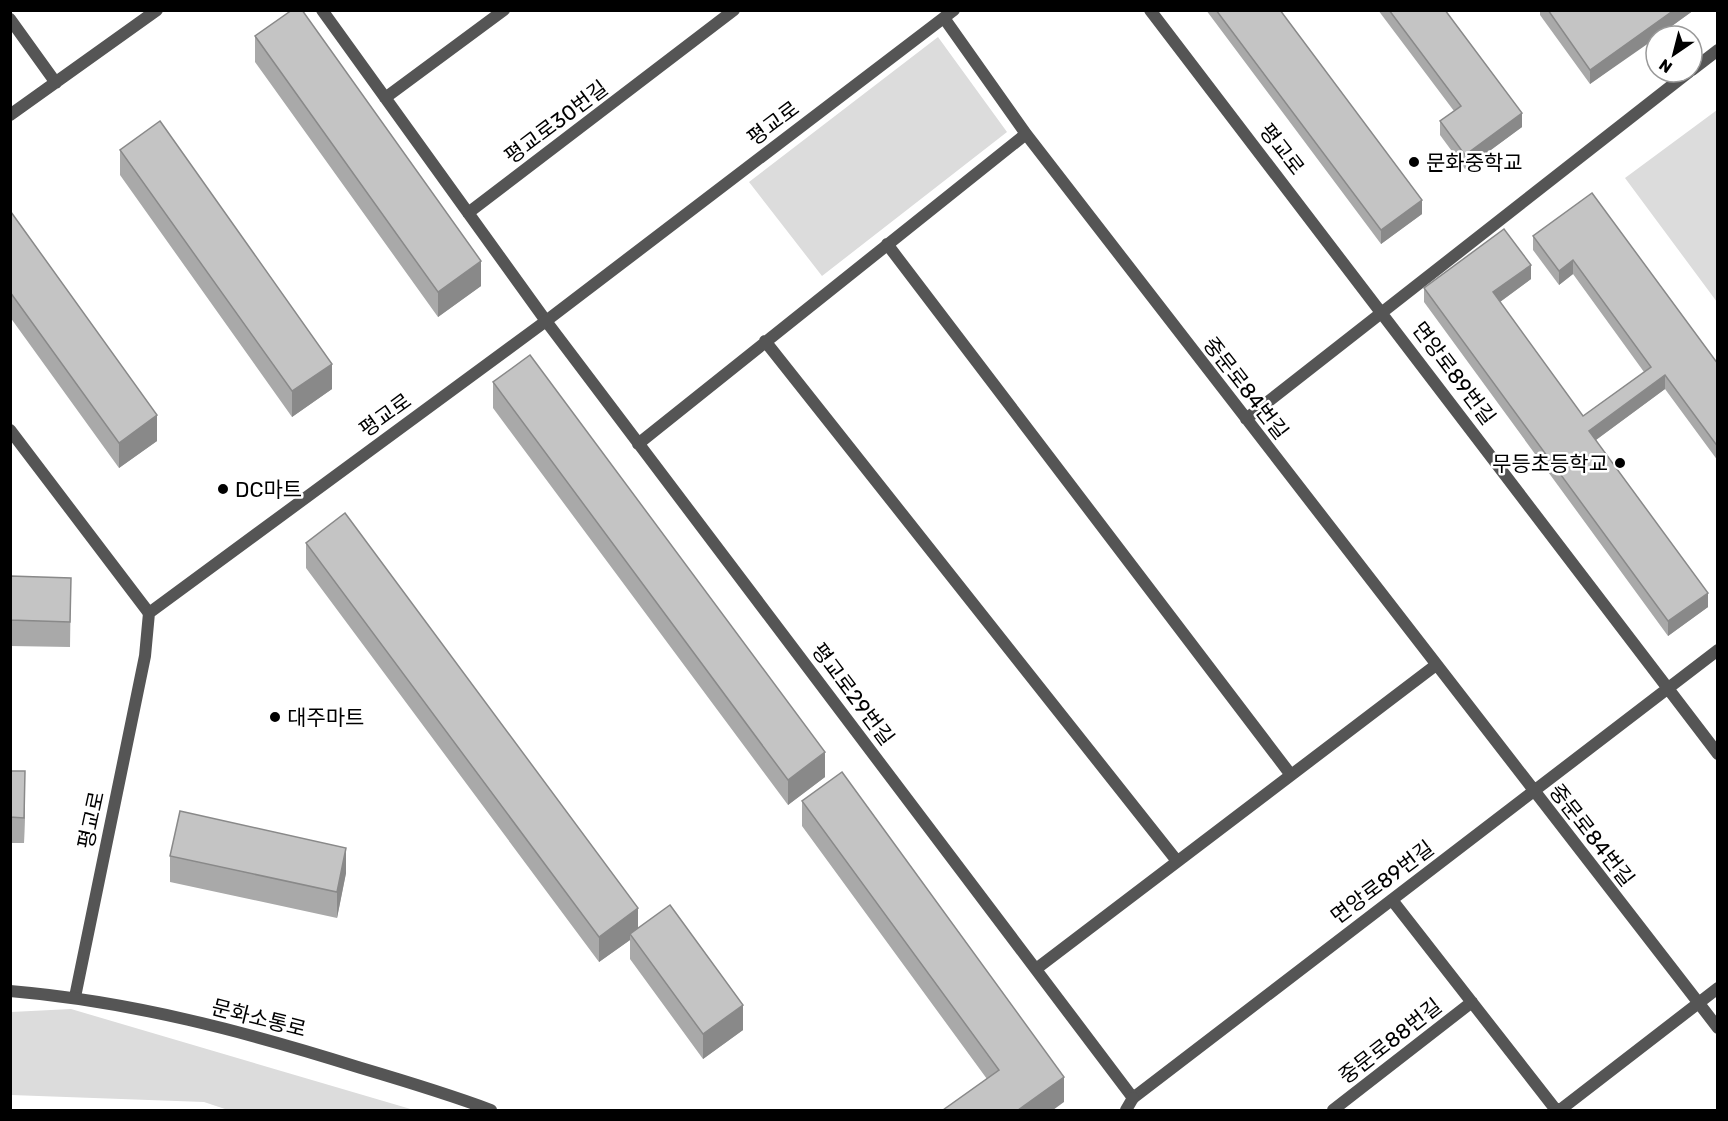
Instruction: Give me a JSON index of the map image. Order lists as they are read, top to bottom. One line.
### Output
{"streets":{"street":["평교로30번길","평교로","면앙로89번길","중문로84번길","평교로29번길","문화소통로","중문로88번길"]},"crossings":[["평교로","면앙로89번길"],["평교로","중문로84번길"],["평교로","평교로29번길"],["평교로","문화소통로"],["면앙로89번길","중문로84번길"],["면앙로89번길","평교로29번길"],["면앙로89번길","중문로88번길"]],"places":["문화중학교","무등초등학교","DC마트","대주마트"],"north":"bottom left"}
